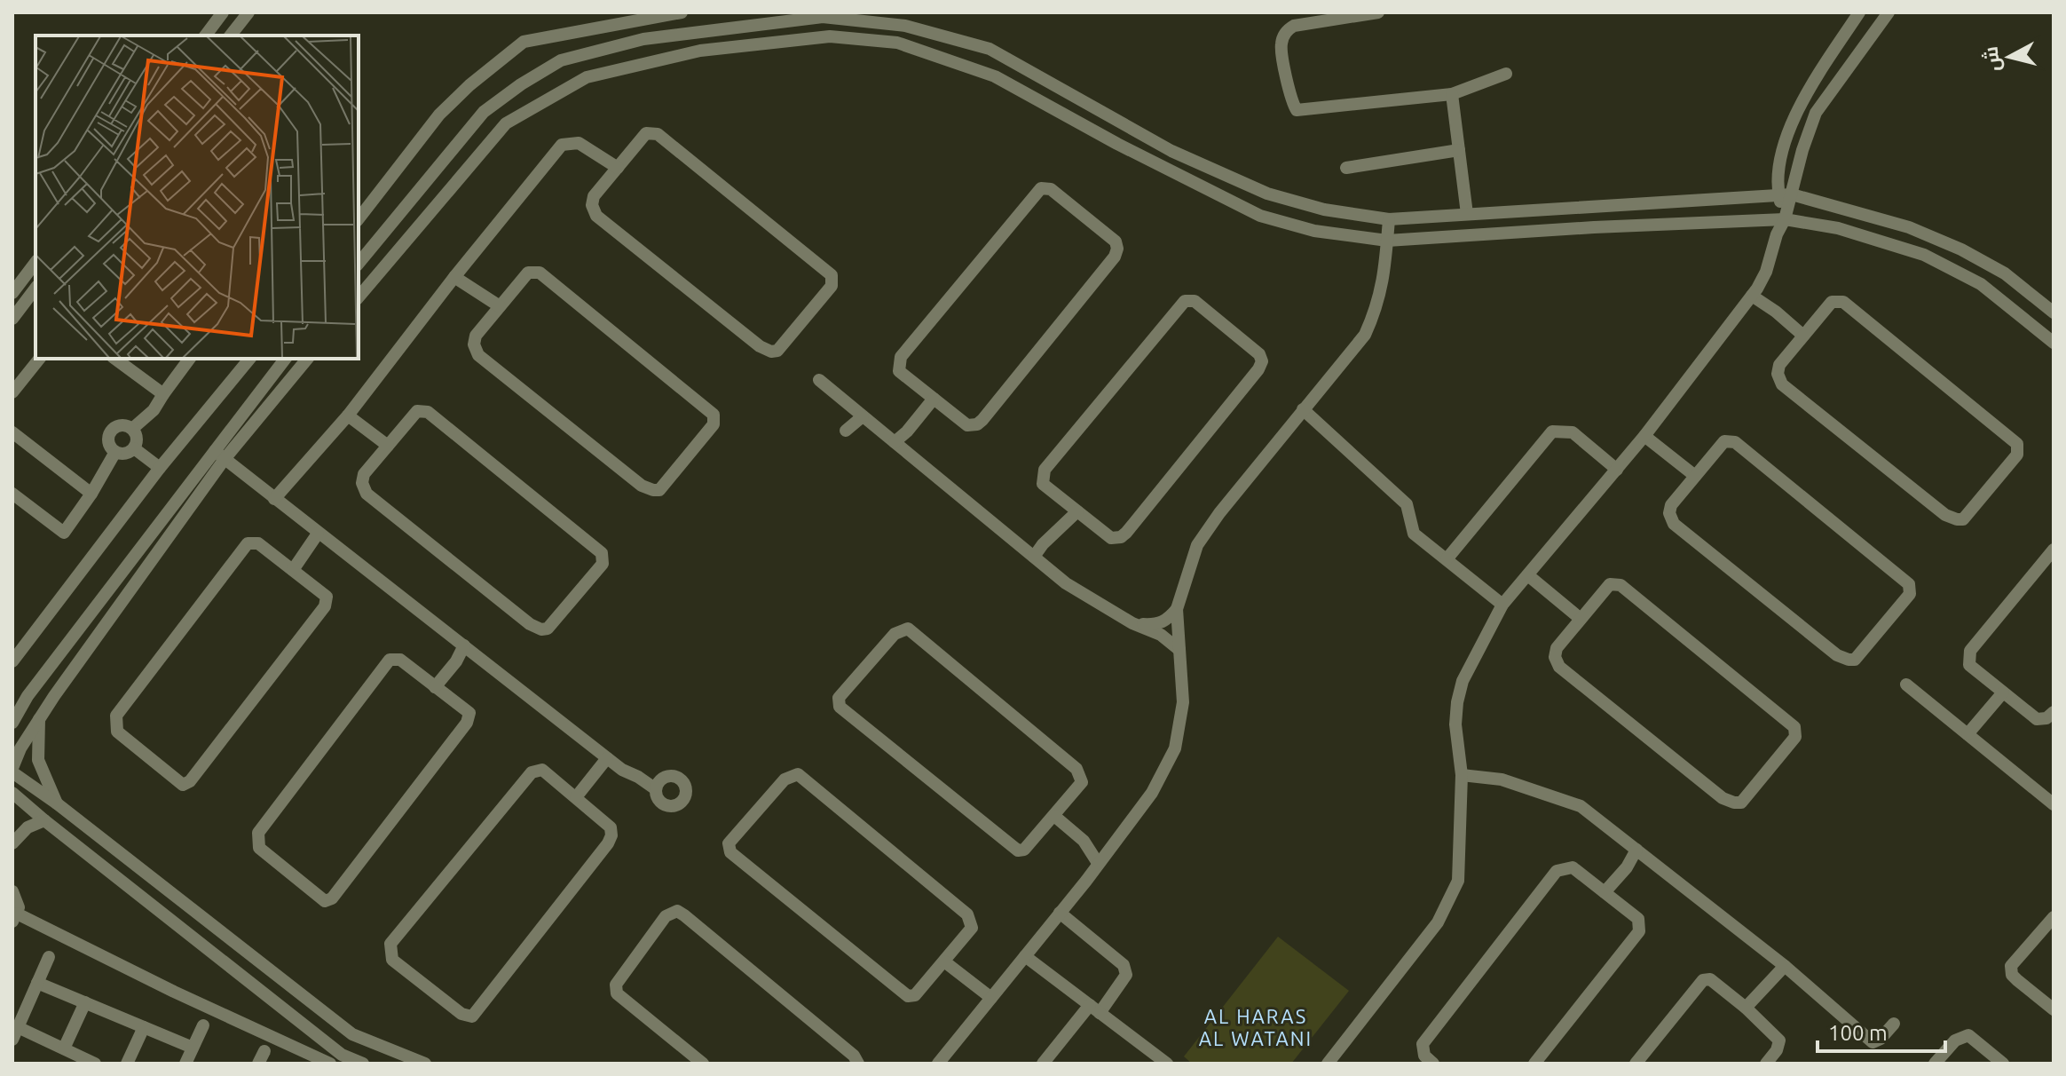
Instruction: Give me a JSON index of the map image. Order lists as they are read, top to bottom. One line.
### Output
{"districts":["AL HARAS AL WATANI"],"scale_bar":"100 m","north":"left"}
